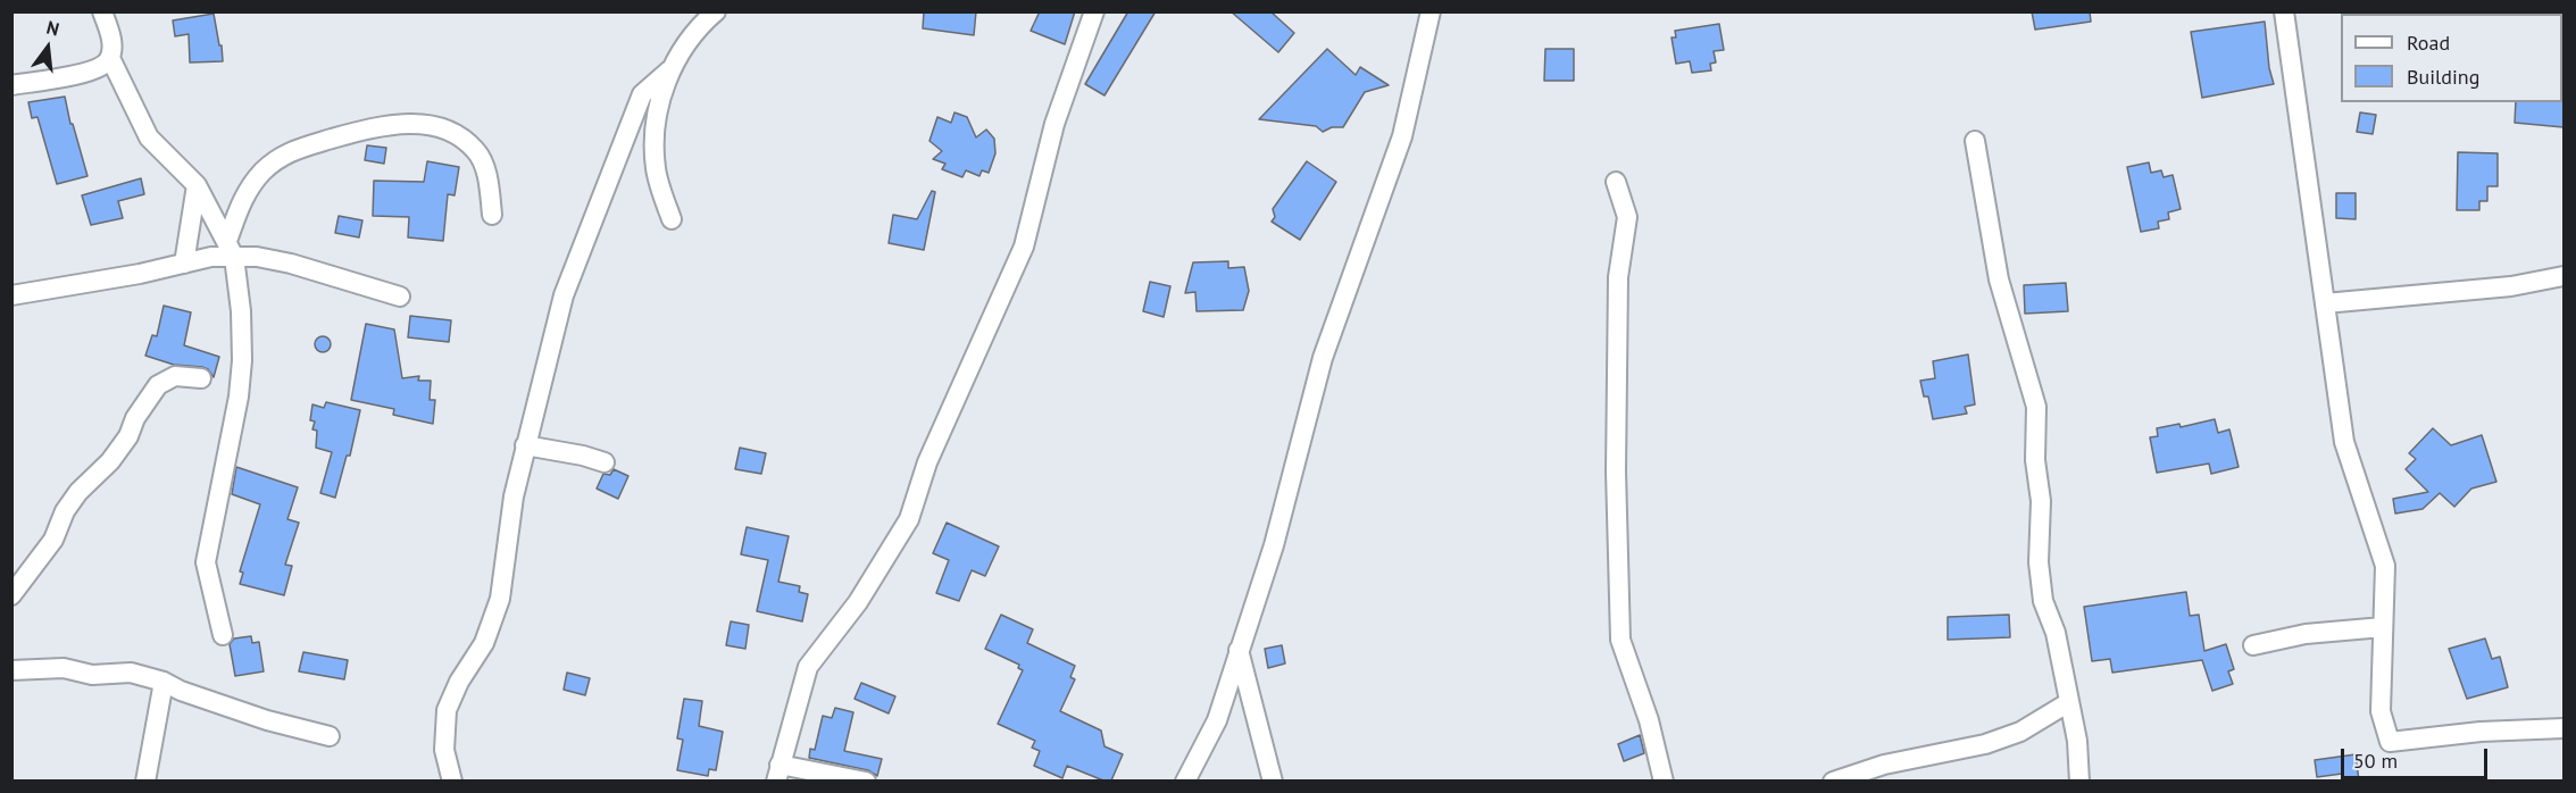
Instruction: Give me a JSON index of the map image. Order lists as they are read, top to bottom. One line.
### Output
{"legend":["Road","Building"],"scale_bar":"50 m","north":"top"}
